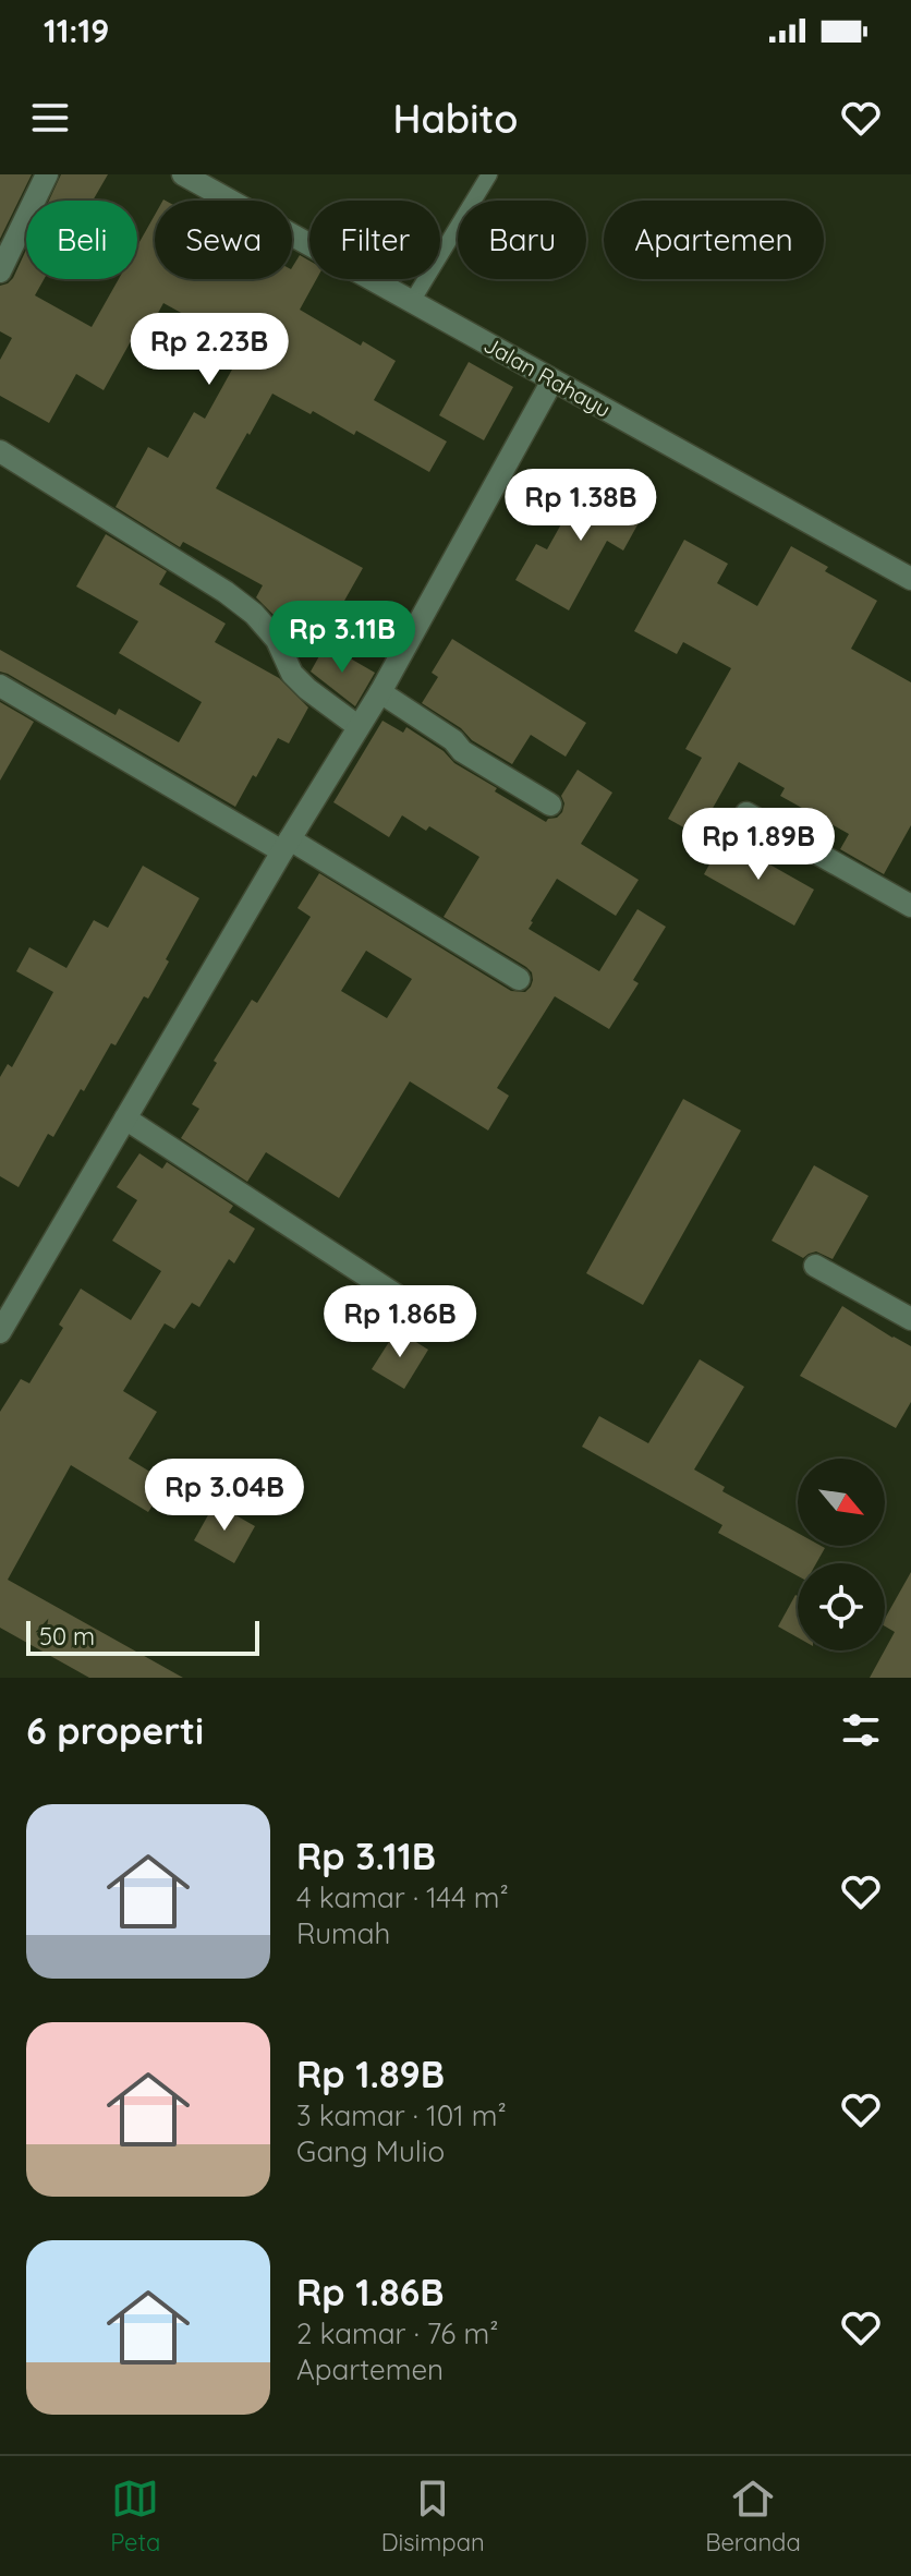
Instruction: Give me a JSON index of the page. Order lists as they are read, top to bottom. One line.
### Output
{"streets":{"street":["Jalan Rahayu"]},"scale_bar":"50 m","north":"bottom right","page":{"status":"11:19","header":"Habito","chip":["Beli","Sewa","Filter","Baru","Apartemen"],"price":["Rp 2.23B","Rp 1.38B","Rp 3.11B","Rp 1.89B","Rp 1.86B","Rp 3.04B"],"scale":"50 m","heading":"6 properti","list":[{"name":"Rp 3.11B","note":"4 kamar · 144 m² · Rumah"},{"name":"Rp 1.89B","note":"3 kamar · 101 m² · Gang Mulio"},{"name":"Rp 1.86B","note":"2 kamar · 76 m² · Apartemen"}],"tabs":["Peta","Disimpan","Beranda"]}}
